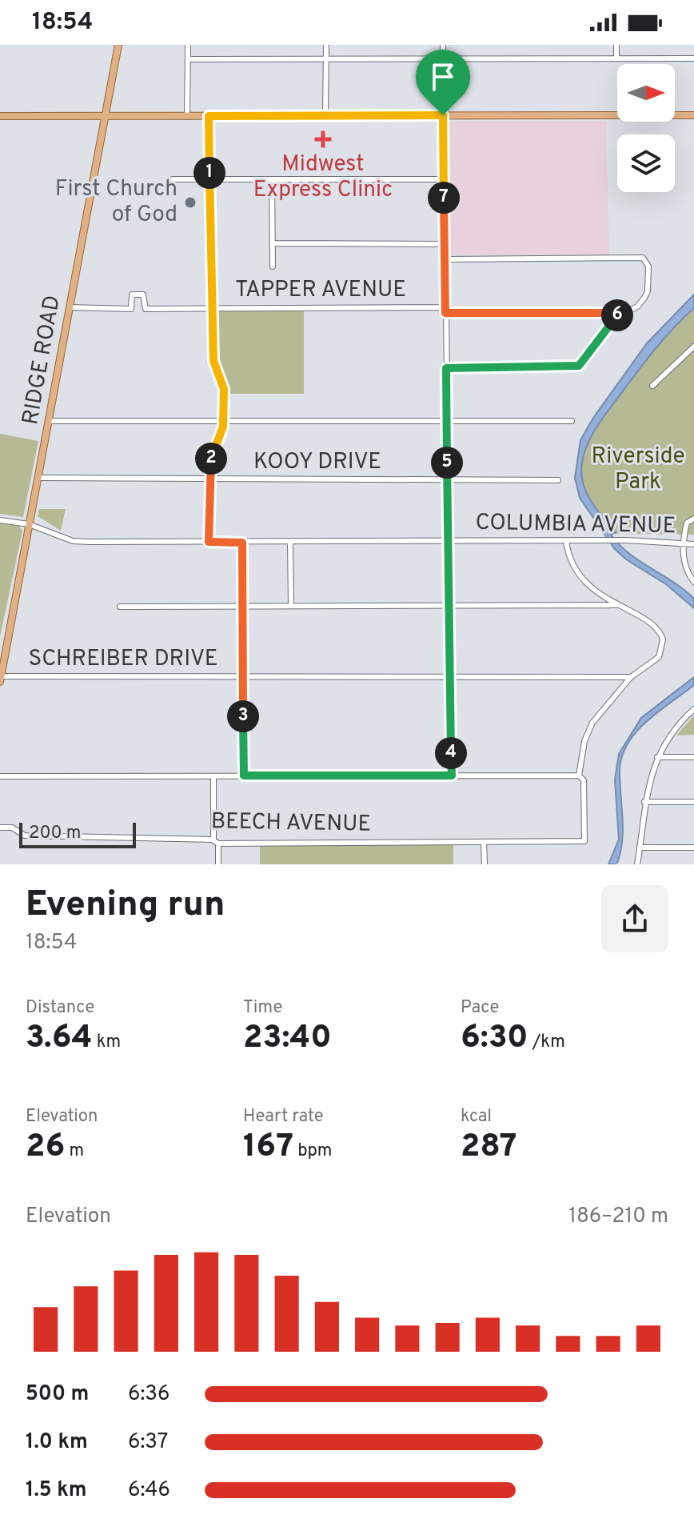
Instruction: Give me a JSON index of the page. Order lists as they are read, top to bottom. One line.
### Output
{"streets":{"main road":["RIDGE ROAD"],"street":["TAPPER AVENUE","KOOY DRIVE","COLUMBIA AVENUE","SCHREIBER DRIVE","BEECH AVENUE"]},"crossings":[["TAPPER AVENUE","RIDGE ROAD"],["RIDGE ROAD","KOOY DRIVE"],["RIDGE ROAD","COLUMBIA AVENUE"],["RIDGE ROAD","SCHREIBER DRIVE"]],"parks":["Riverside Park"],"places":{"health":["Midwest Express Clinic"],"other":["First Church of God"]},"scale_bar":"200 m","north":"right","page":{"status":"18:54","pins":["1","7","6","2","5","3","4"],"scale":"200 m","heading":["Evening run","18:54"],"stats":[["Distance","3.64 km"],["Time","23:40"],["Pace","6:30 /km"],["Elevation","26 m"],["Heart rate","167 bpm"],["kcal","287"]],"chart":["Elevation","186–210 m"],"list":[{"name":"500 m","note":"6:36"},{"name":"1.0 km","note":"6:37"},{"name":"1.5 km","note":"6:46"}]}}
